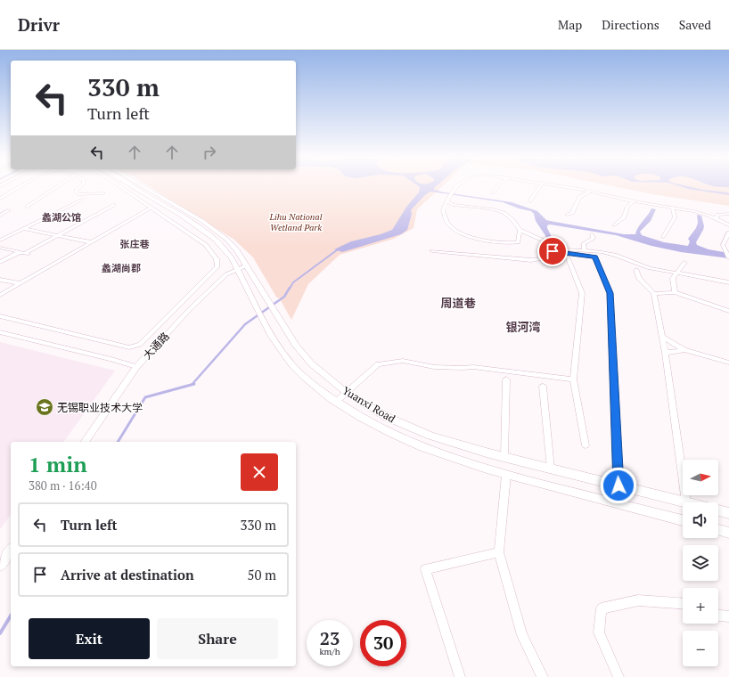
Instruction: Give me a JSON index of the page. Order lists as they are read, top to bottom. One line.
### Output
{"streets":{"main road":["Yuanxi Road"],"street":["大通路"]},"crossings":[["大通路","Yuanxi Road"]],"districts":["蠡湖公馆","张庄巷","蠡湖尚郡","周道巷","银河湾"],"parks":["Lihu National Wetland Park"],"places":{"school or university":["无锡职业技术大学"]},"north":"right","page":{"header":"Drivr","nav":["Map","Directions","Saved"],"turn":["330 m","Turn left"],"heading":["1 min","380 m · 16:40"],"map_buttons":["+","−"],"list":[{"name":"Turn left","value":"330 m"},{"name":"Arrive at destination","value":"50 m"}],"buttons":["Exit","Share"],"speed":"23 km/h","limit":"30"}}
